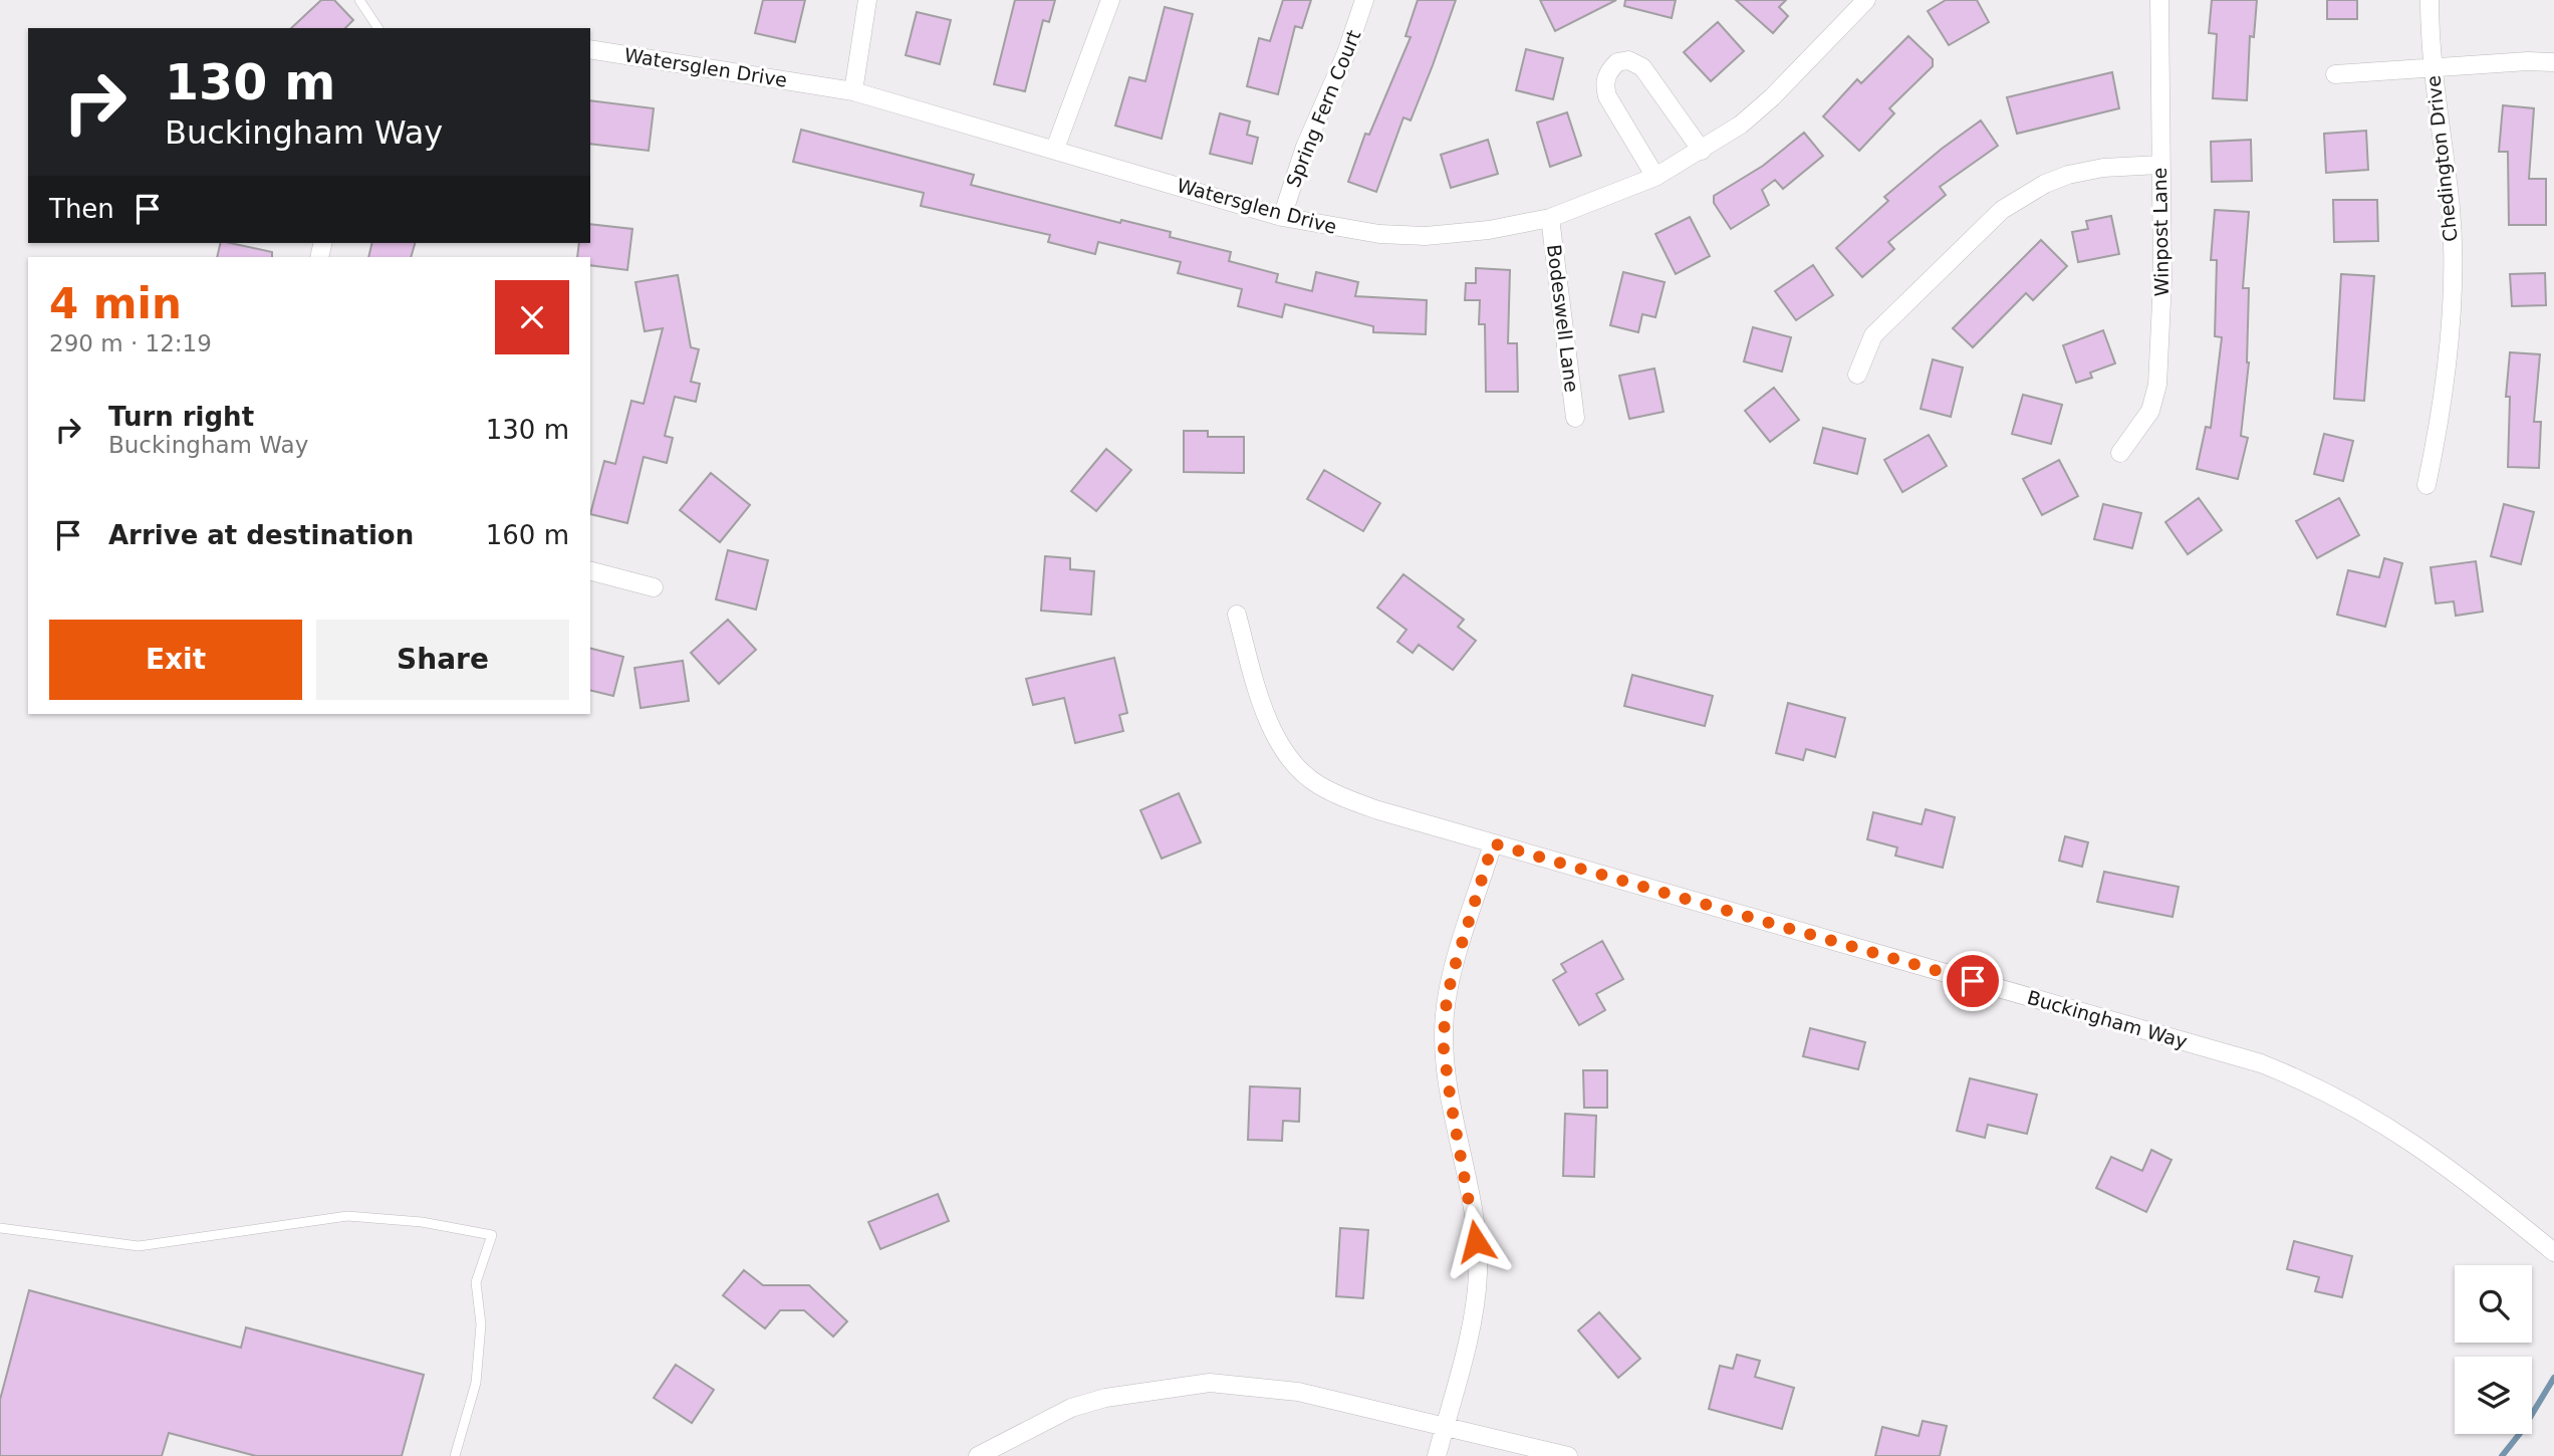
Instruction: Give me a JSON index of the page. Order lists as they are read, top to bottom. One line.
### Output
{"streets":{"street":["Watersglen Drive","Spring Fern Court","Chedington Drive","Winpost Lane","Bodeswell Lane","Buckingham Way"]},"crossings":[["Watersglen Drive","Spring Fern Court"],["Watersglen Drive","Bodeswell Lane"]],"page":{"turn":["130 m","Buckingham Way"],"then":"Then","heading":["4 min","290 m · 12:19"],"list":[{"name":"Turn right","note":"Buckingham Way","value":"130 m"},{"name":"Arrive at destination","value":"160 m"}],"buttons":["Exit","Share"]}}
